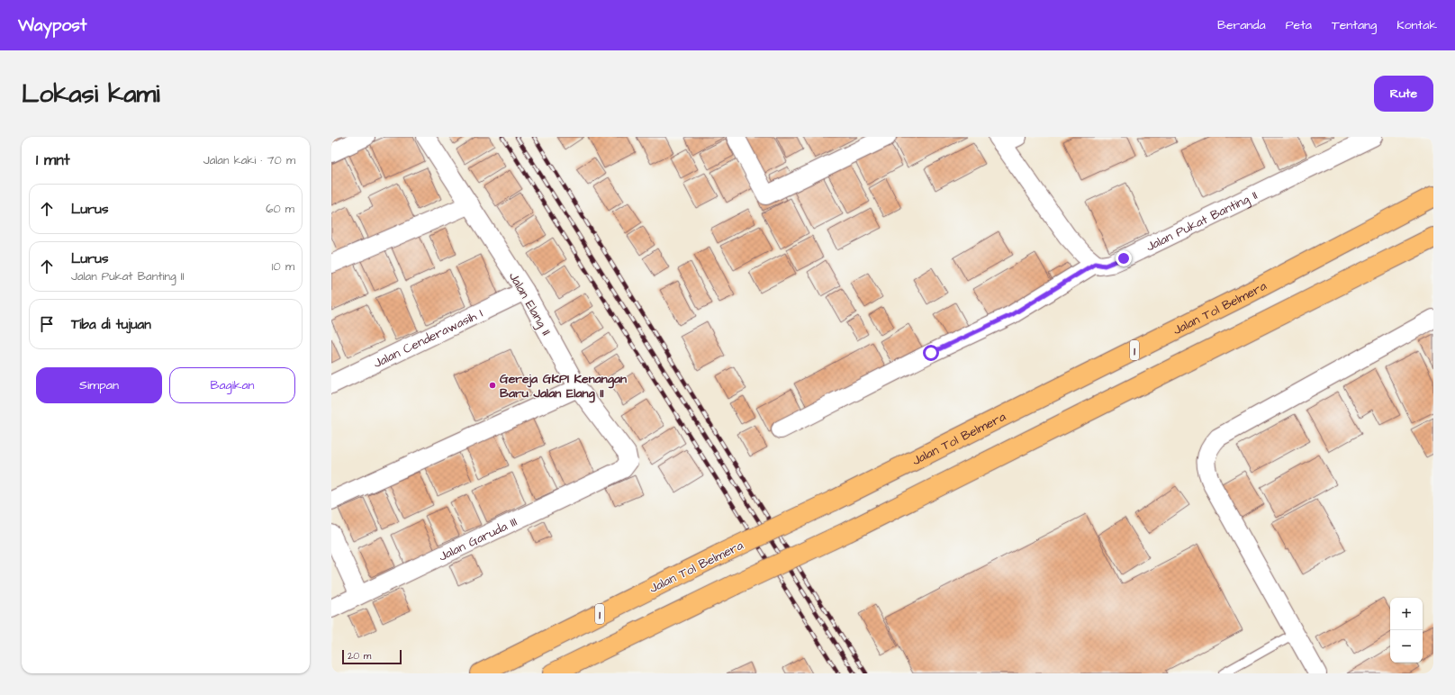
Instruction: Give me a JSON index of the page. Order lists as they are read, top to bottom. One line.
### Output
{"streets":{"highway":["Jalan Tol Belmera","1"],"street":["Jalan Pukat Banting II","Jalan Elang II","Jalan Cenderawasih I","Jalan Garuda III"]},"crossings":[["Jalan Elang II","Jalan Cenderawasih I"],["Jalan Elang II","Jalan Garuda III"]],"places":["Gereja GKPI Kenangan Baru Jalan Elang II"],"scale_bar":"20 m","page":{"header":"Waypost","nav":["Beranda","Peta","Tentang","Kontak"],"buttons":["Rute",["Simpan","Bagikan"]],"title":"Lokasi kami","heading":["1 mnt","Jalan kaki · 70 m"],"list":[["Lurus","60 m"],["Lurus","Jalan Pukat Banting II","10 m"],"Tiba di tujuan"],"map_buttons":["+","−"],"scale":"20 m"}}
